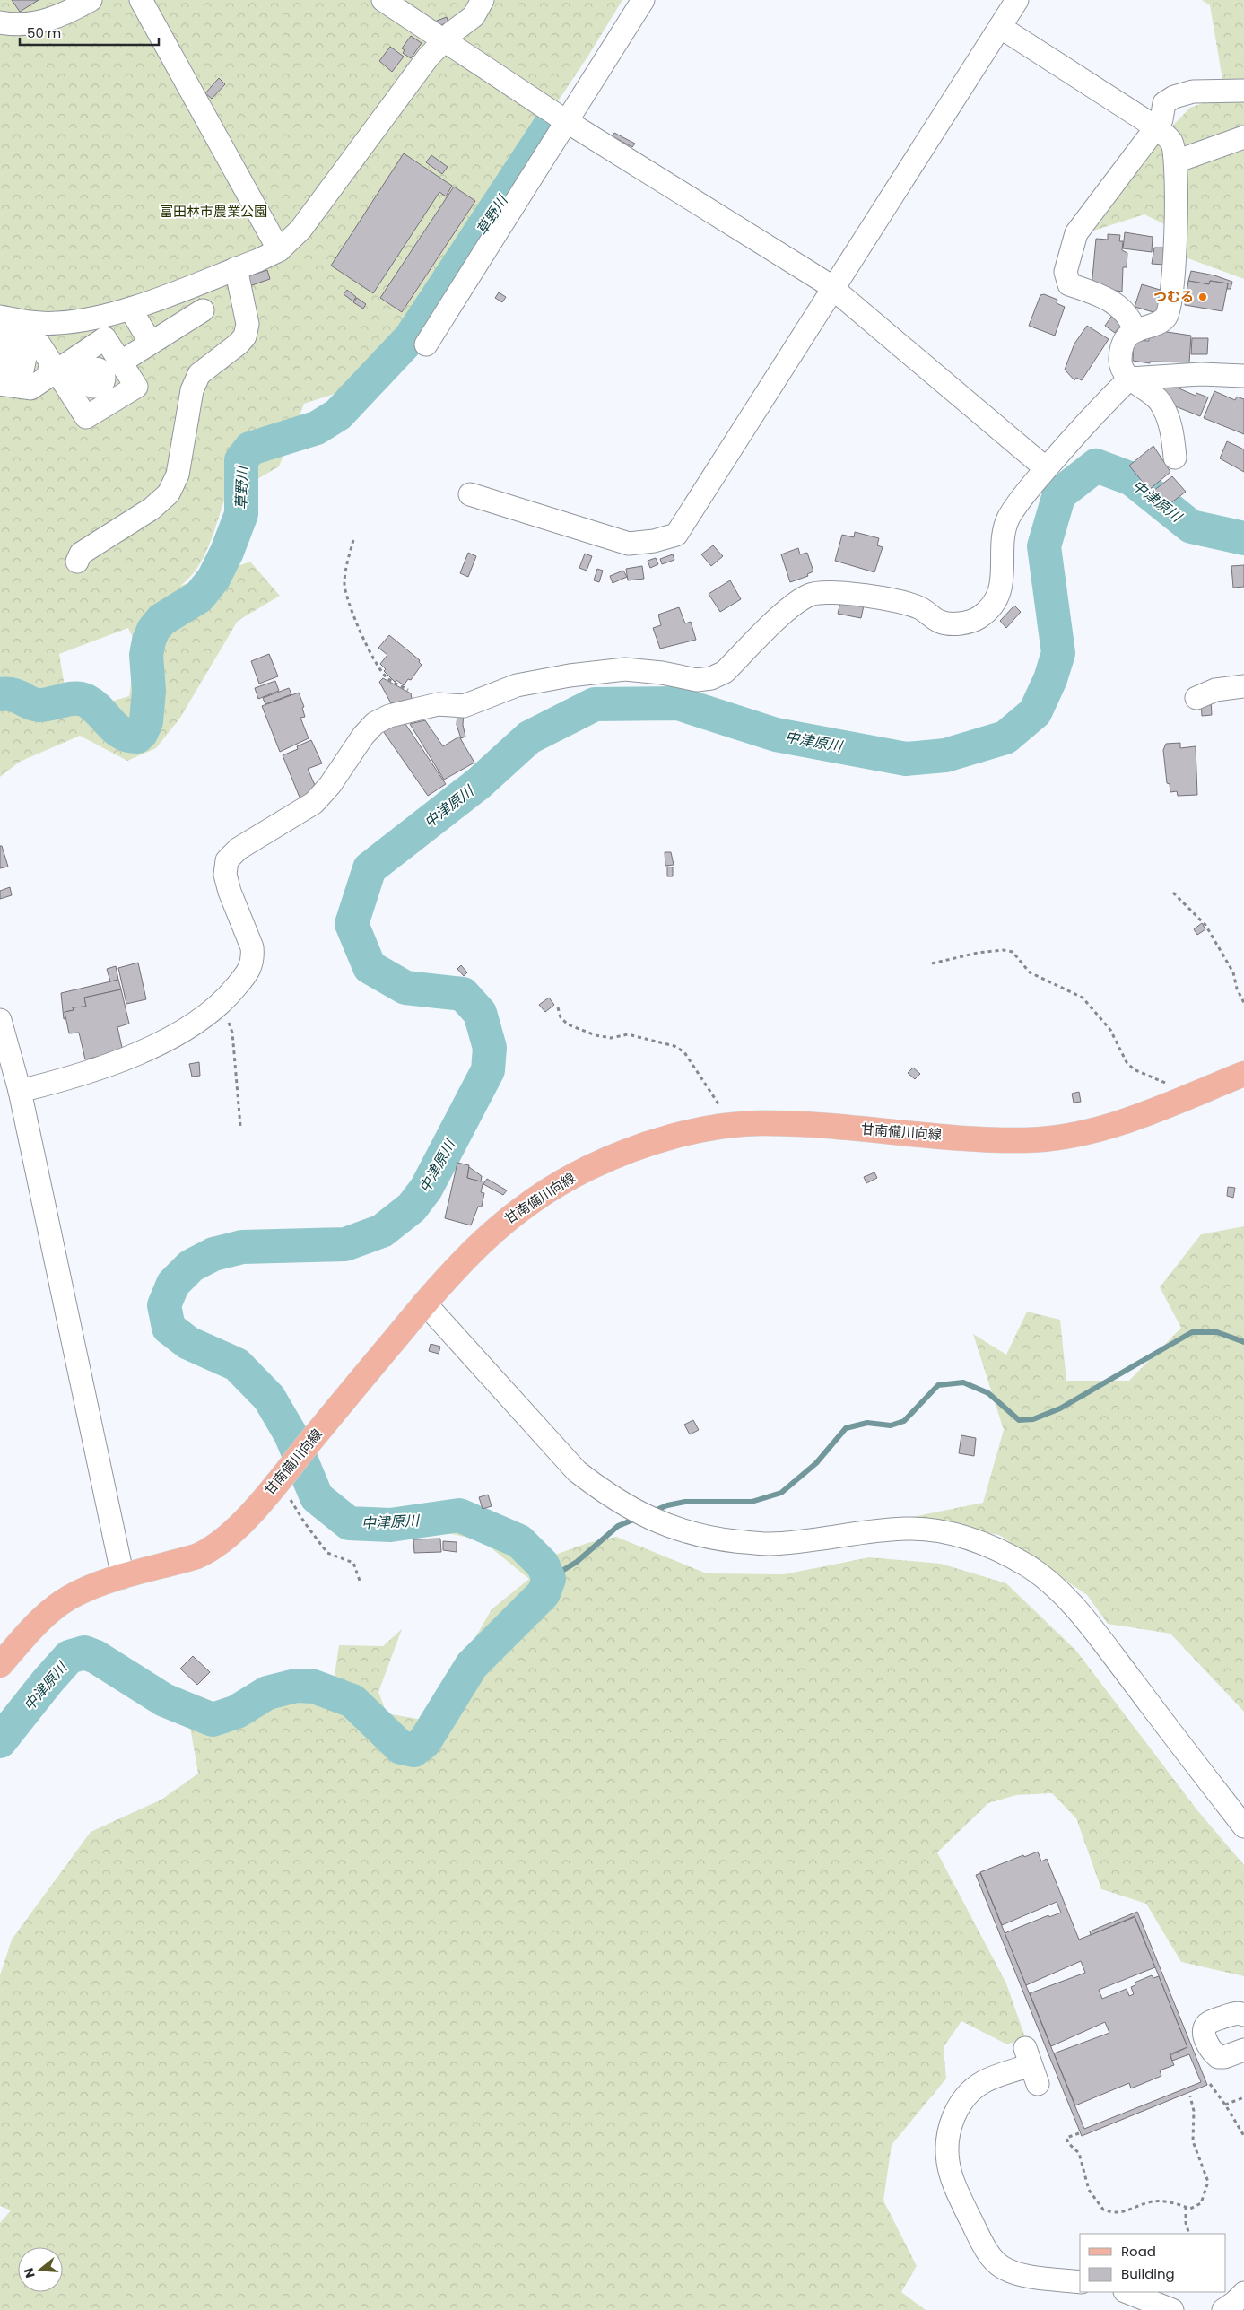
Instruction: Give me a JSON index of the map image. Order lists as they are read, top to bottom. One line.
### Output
{"streets":{"main road":["甘南備川向線"]},"water":["草野川","中津原川"],"parks":["富田林市農業公園"],"places":["つむる"],"legend":["Road","Building"],"scale_bar":"50 m","north":"left"}
